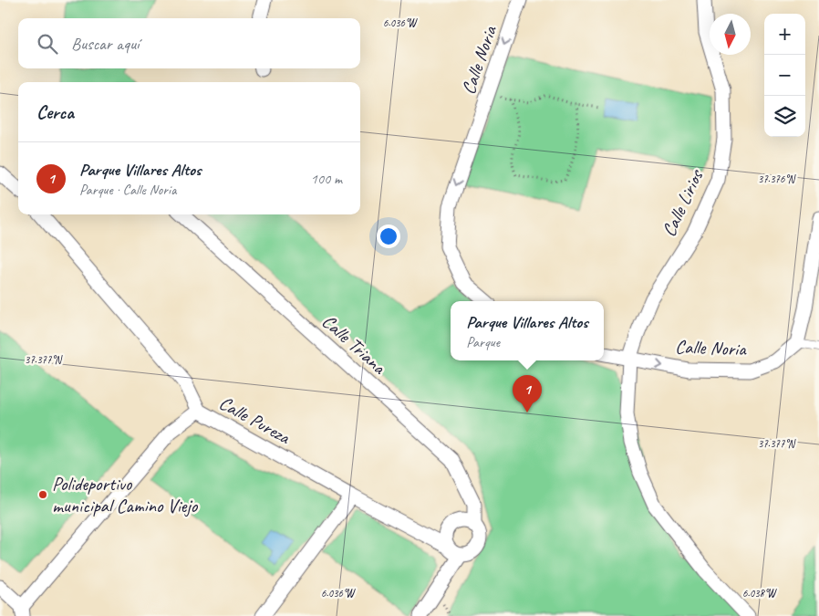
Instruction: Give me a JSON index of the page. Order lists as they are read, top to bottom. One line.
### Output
{"streets":{"street":["Calle Noria","Calle Lirios","Calle Triana","Calle Pureza"]},"crossings":[["Calle Noria","Calle Lirios"],["Calle Triana","Calle Pureza"]],"places":["Polideportivo municipal Camino Viejo"],"north":"bottom","page":{"map_buttons":["+","−"],"search":"Buscar aquí","heading":"Cerca","list":[{"mark":"1","name":"Parque Villares Altos","note":"Parque · Calle Noria","value":"100 m"}],"popup":["Parque Villares Altos","Parque"],"pins":"1"},"coordinates":["6.036°W","37.376°N","37.377°N","6.038°W"]}
